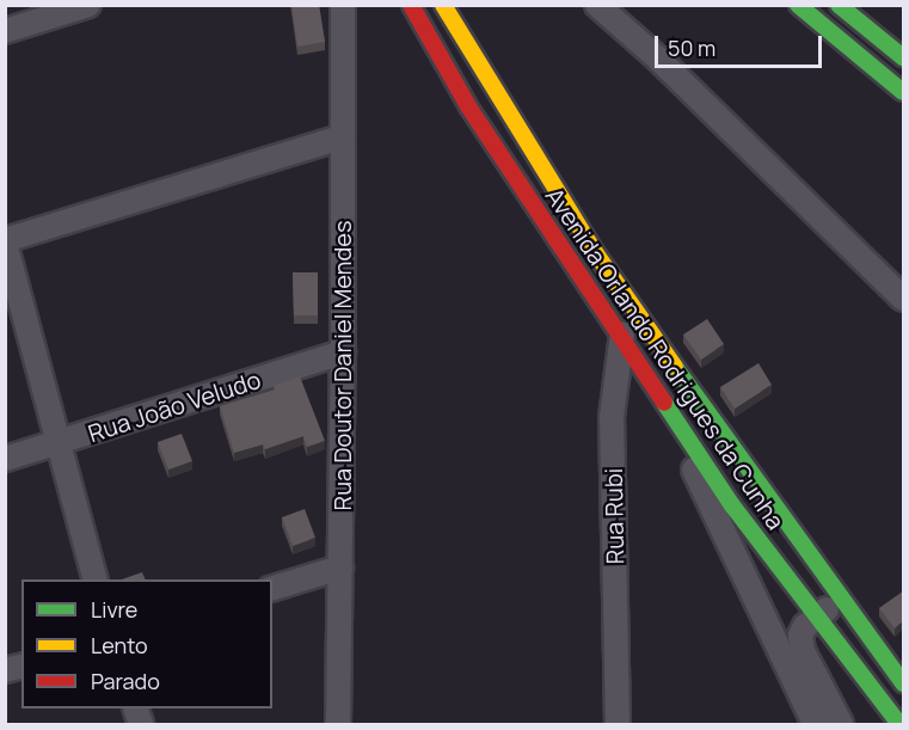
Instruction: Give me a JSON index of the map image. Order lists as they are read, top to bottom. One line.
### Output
{"streets":{"main road":["Avenida Orlando Rodrigues da Cunha"],"street":["Rua Doutor Daniel Mendes","Rua João Veludo","Rua Rubi"]},"crossings":[["Avenida Orlando Rodrigues da Cunha","Rua Rubi"],["Rua Doutor Daniel Mendes","Rua João Veludo"]],"legend":["Livre","Lento","Parado"],"scale_bar":"50 m"}
